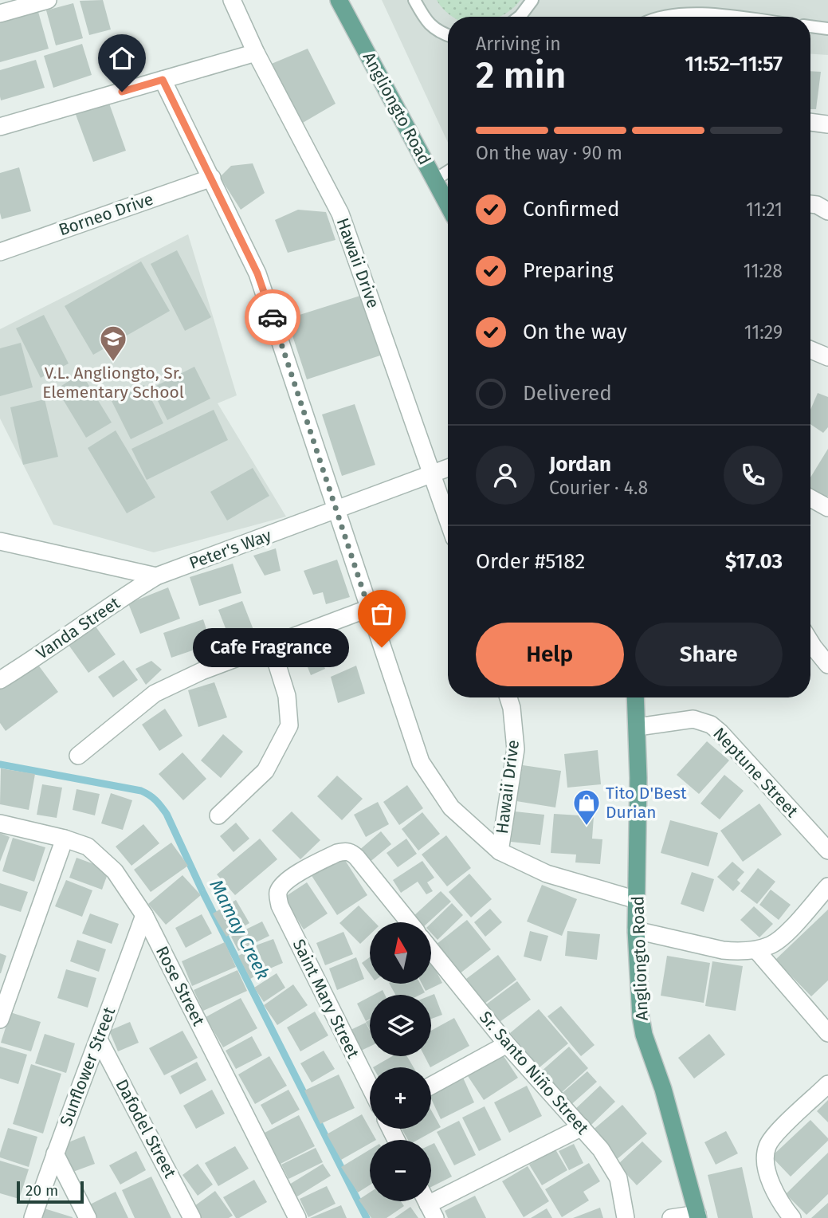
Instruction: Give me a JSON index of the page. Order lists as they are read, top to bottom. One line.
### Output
{"streets":{"main road":["Angliongto Road"],"street":["Borneo Drive","Hawaii Drive","Peter's Way","Vanda Street","Neptune Street","Rose Street","Saint Mary Street","Sunflower Street","Sr. Santo Niño Street","Dafodel Street"]},"crossings":[["Angliongto Road","Neptune Street"],["Hawaii Drive","Peter's Way"],["Peter's Way","Vanda Street"],["Rose Street","Sunflower Street"],["Sunflower Street","Dafodel Street"]],"water":["Mamay Creek"],"places":{"school or university":["V.L. Angliongto, Sr. Elementary School"],"other":["Cafe Fragrance"],"shop":["Tito D'Best Durian"]},"scale_bar":"20 m","north":"top","page":{"heading":["2 min","Arriving in","11:52–11:57"],"panel":["Jordan","Courier · 4.8","Order #5182","$17.03"],"bar":"On the way · 90 m","list":[["Confirmed","11:21"],["Preparing","11:28"],["On the way","11:29"],"Delivered"],"buttons":["Help","Share"],"bubble":"Cafe Fragrance","map_buttons":["+","−"],"scale":"20 m"}}
